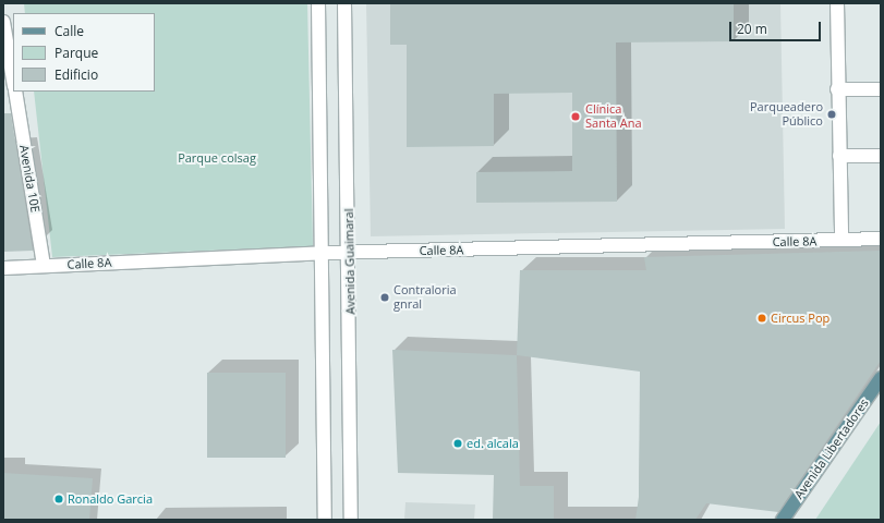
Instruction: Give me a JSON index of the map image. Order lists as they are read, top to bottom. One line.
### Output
{"streets":{"main road":["Avenida Libertadores"],"street":["Avenida 10E","Calle 8A","Avenida Guaimaral"]},"crossings":[["Avenida 10E","Calle 8A"],["Calle 8A","Avenida Guaimaral"]],"parks":["Parque colsag"],"places":["Parqueadero Público","Clínica Santa Ana","Contraloria gnral","Circus Pop","ed. alcala","Ronaldo Garcia"],"legend":["Calle","Parque","Edificio"],"scale_bar":"20 m"}
